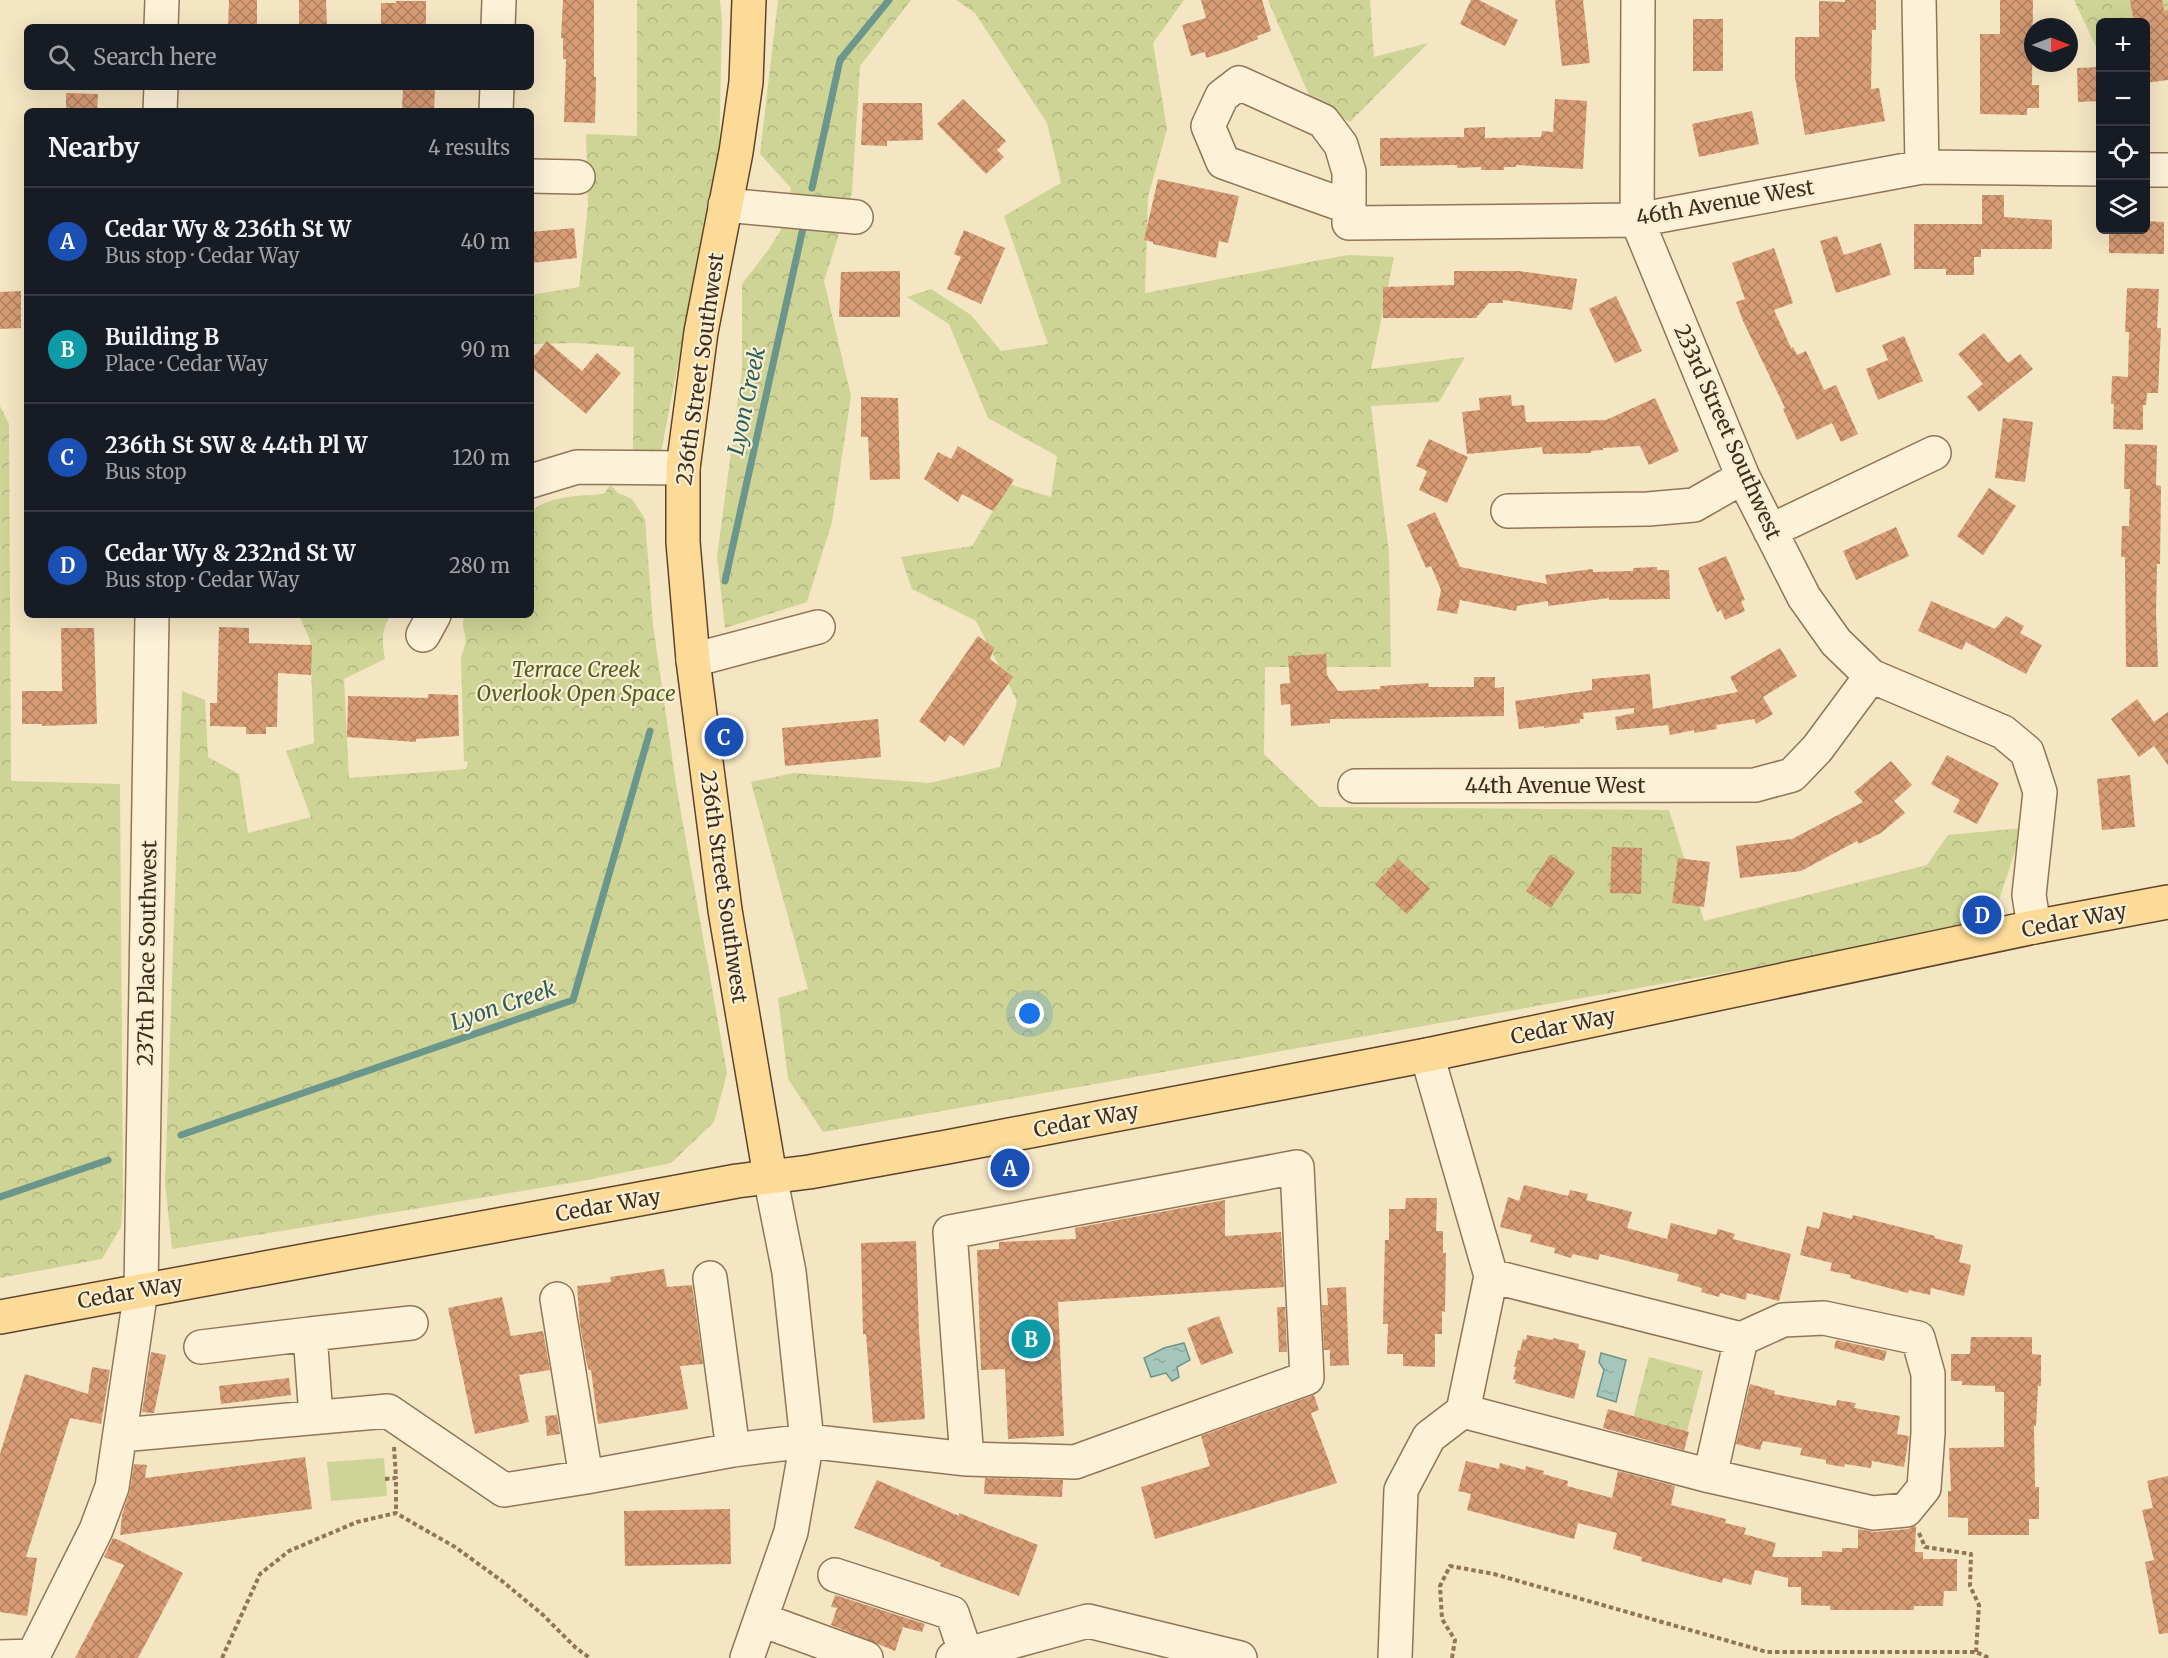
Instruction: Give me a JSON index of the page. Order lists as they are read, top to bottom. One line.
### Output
{"streets":{"main road":["236th Street Southwest","Cedar Way"],"street":["46th Avenue West","233rd Street Southwest","44th Avenue West","237th Place Southwest"]},"crossings":[["46th Avenue West","233rd Street Southwest"],["236th Street Southwest","Cedar Way"],["233rd Street Southwest","44th Avenue West"],["Cedar Way","237th Place Southwest"]],"water":["Lyon Creek"],"parks":["Terrace Creek Overlook Open Space"],"north":"right","page":{"map_buttons":["+","−"],"search":"Search here","heading":["Nearby","4 results"],"list":[{"mark":"A","name":"Cedar Wy & 236th St W","note":"Bus stop · Cedar Way","value":"40 m"},{"mark":"B","name":"Building B","note":"Place · Cedar Way","value":"90 m"},{"mark":"C","name":"236th St SW & 44th Pl W","note":"Bus stop","value":"120 m"},{"mark":"D","name":"Cedar Wy & 232nd St W","note":"Bus stop · Cedar Way","value":"280 m"}],"pins":["C","D","A","B"]}}
